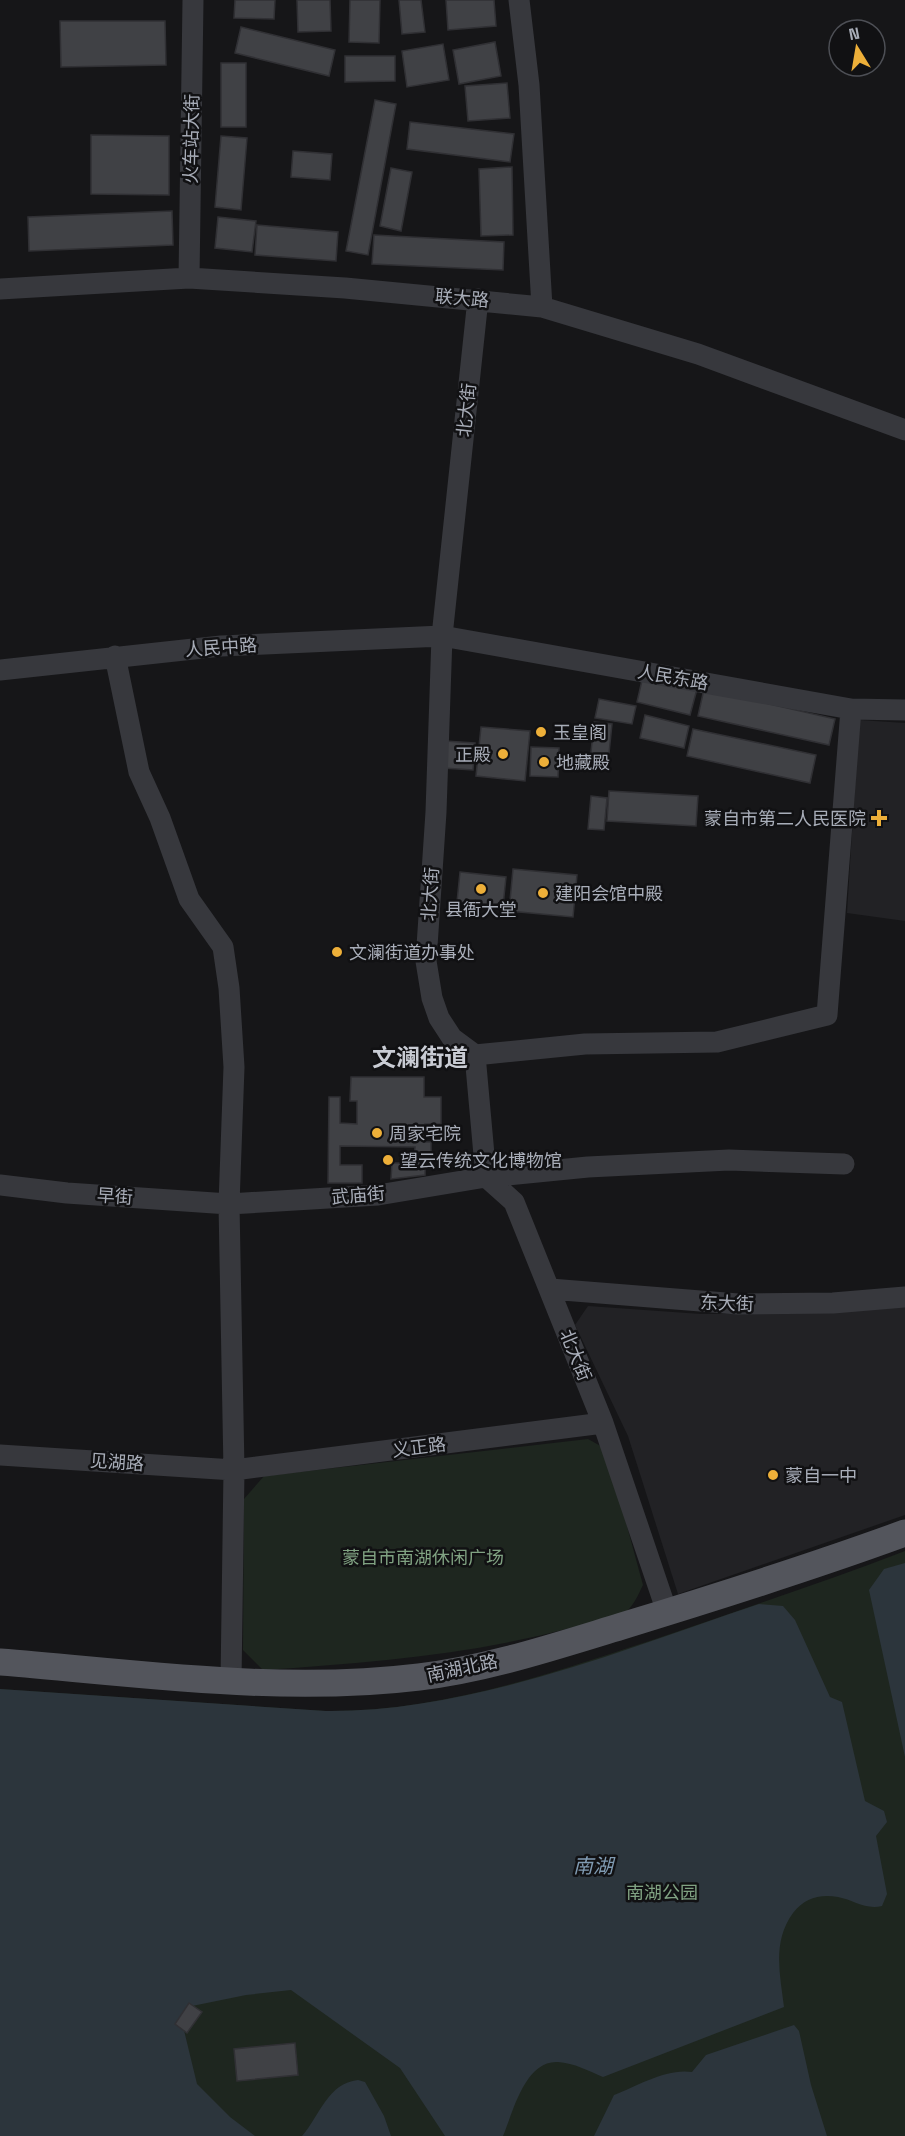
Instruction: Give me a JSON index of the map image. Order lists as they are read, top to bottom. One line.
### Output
{"streets":{"main road":["南湖北路"],"street":["火车站大街","联大路","北大街","人民中路","人民东路","武庙街","早街","东大街","义正路","见湖路"]},"crossings":[["火车站大街","联大路"],["联大路","北大街"],["北大街","人民中路"],["北大街","人民东路"],["北大街","武庙街"],["北大街","东大街"],["北大街","义正路"],["北大街","南湖北路"],["人民中路","人民东路"],["武庙街","早街"],["义正路","见湖路"]],"districts":["文澜街道"],"water":["南湖"],"parks":["蒙自市南湖休闲广场","南湖公园"],"places":{"other":["玉皇阁","正殿","地藏殿","县衙大堂","建阳会馆中殿","文澜街道办事处","周家宅院","望云传统文化博物馆","蒙自一中"],"health":["蒙自市第二人民医院"]},"north":"top"}
